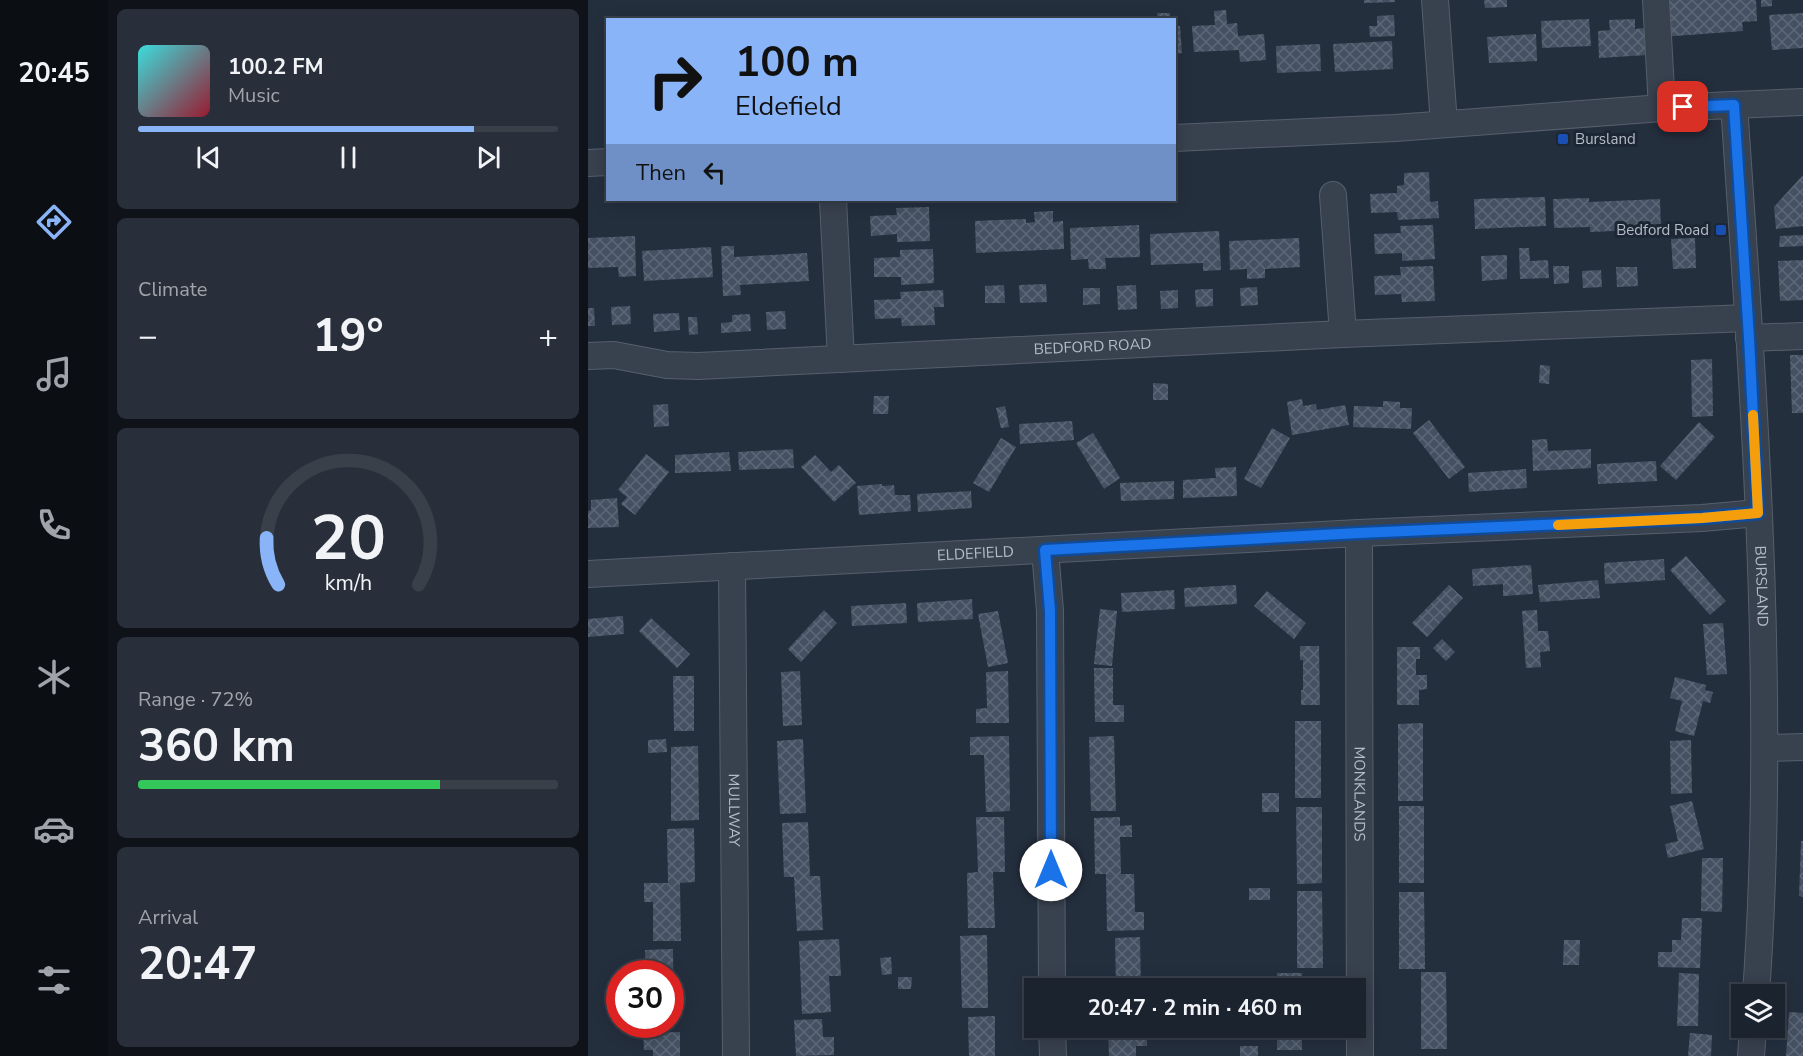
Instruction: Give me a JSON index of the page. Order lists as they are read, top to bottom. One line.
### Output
{"streets":{"street":["BEDFORD ROAD","ELDEFIELD","BURSLAND","MONKLANDS","MULLWAY"]},"crossings":[["BEDFORD ROAD","BURSLAND"],["ELDEFIELD","BURSLAND"],["ELDEFIELD","MONKLANDS"],["ELDEFIELD","MULLWAY"]],"places":{"transit":["Bursland","Bedford Road"]},"page":{"tabs":"20:45","turn":["100 m","Eldefield"],"song":["100.2 FM","Music"],"then":"Then","tile":["Climate",["Range · 72%","360 km"],["Arrival","20:47"]],"heat":["−","19°","+"],"limit":"30","trip":"20:47 · 2 min · 460 m","gauge":["20","km/h"]}}
